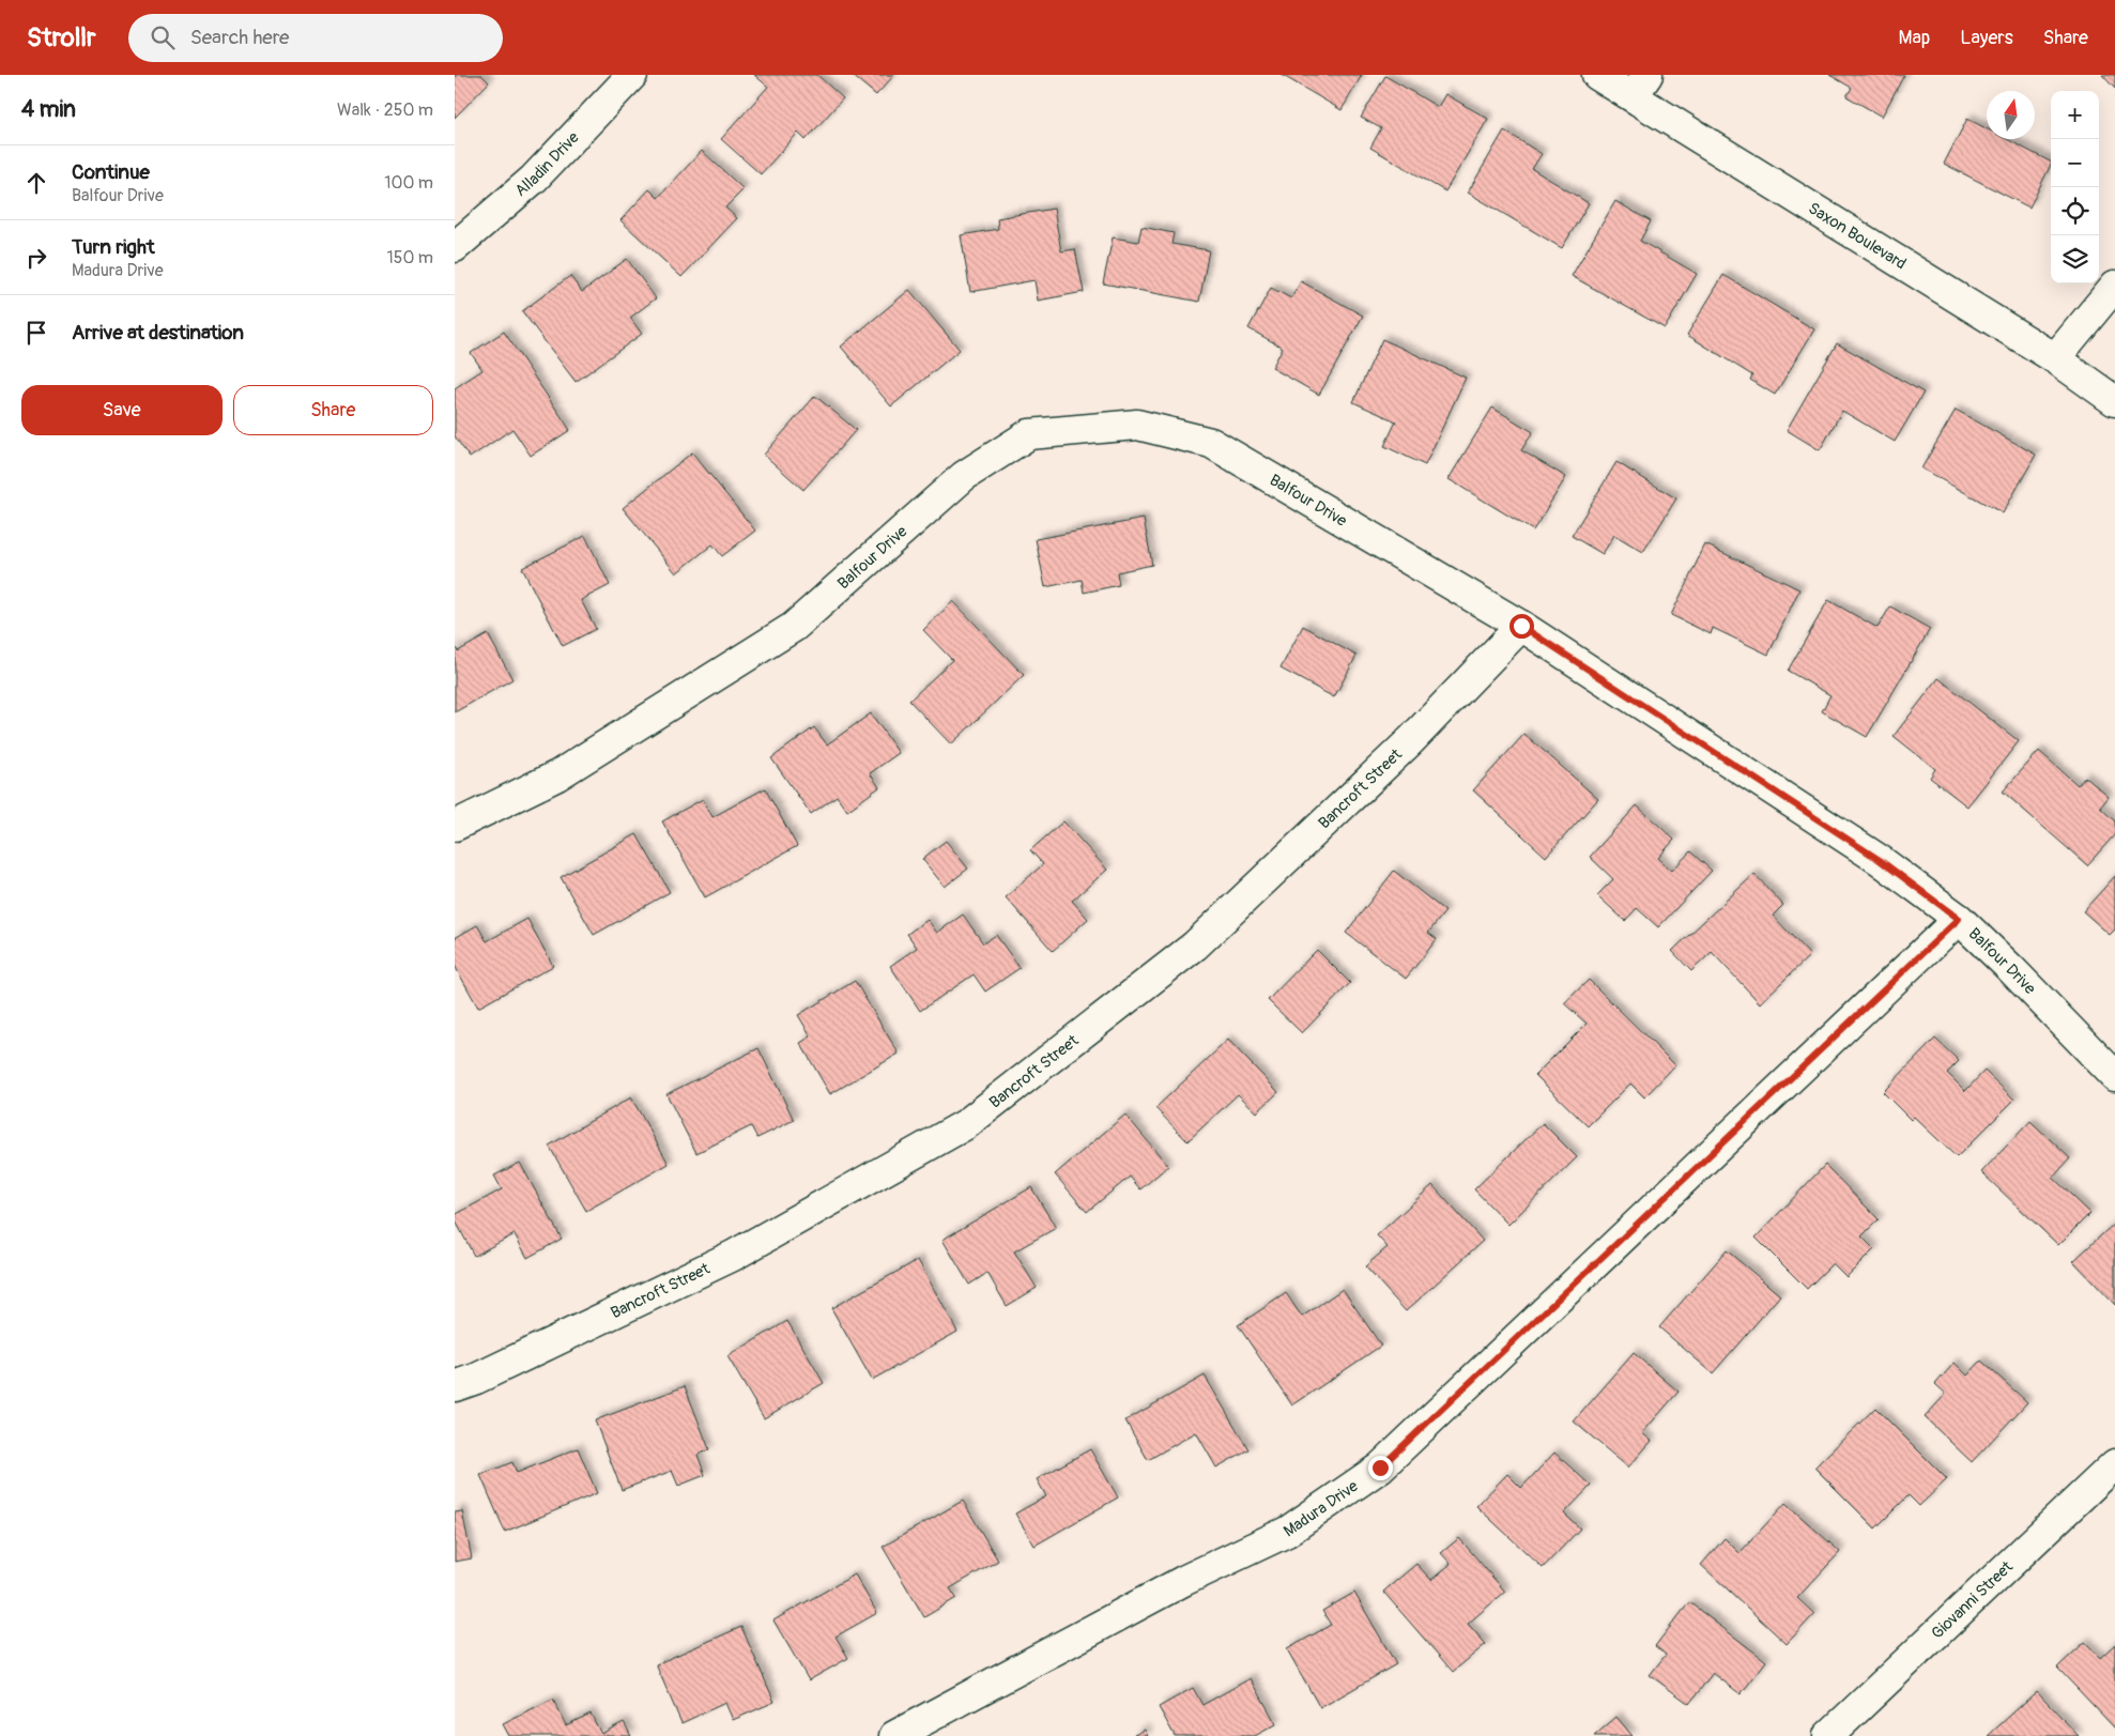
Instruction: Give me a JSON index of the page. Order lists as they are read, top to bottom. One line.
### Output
{"streets":{"street":["Alladin Drive","Saxon Boulevard","Balfour Drive","Bancroft Street","Madura Drive","Giovanni Street"]},"crossings":[["Balfour Drive","Bancroft Street"],["Balfour Drive","Madura Drive"]],"north":"top","page":{"header":"Strollr","search":"Search here","nav":["Map","Layers","Share"],"heading":["4 min","Walk · 250 m"],"map_buttons":["+","−"],"list":[["Continue","Balfour Drive","100 m"],["Turn right","Madura Drive","150 m"],"Arrive at destination"],"buttons":["Save","Share"]}}
